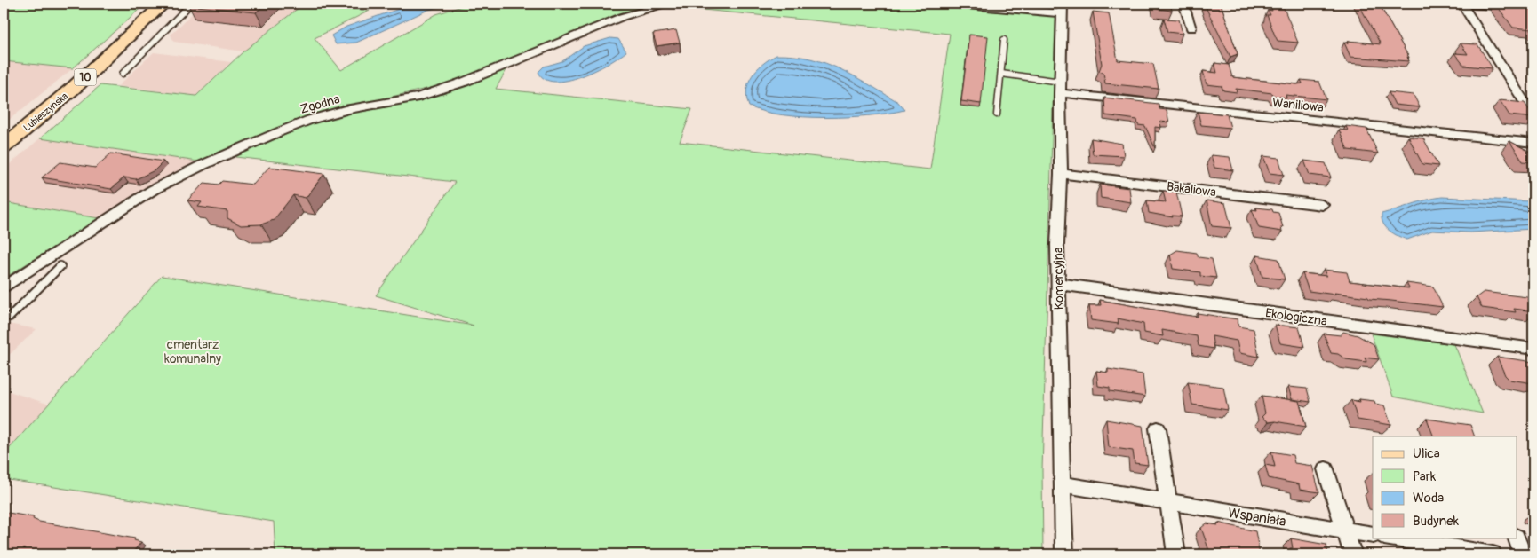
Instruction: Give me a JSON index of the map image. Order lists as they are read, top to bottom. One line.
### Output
{"streets":{"main road":["10","Lubieszyńska"],"street":["Zgodna","Waniliowa","Bakaliowa","Komercyjna","Ekologiczna","Wspaniała"]},"crossings":[["Waniliowa","Komercyjna"],["Bakaliowa","Komercyjna"],["Komercyjna","Ekologiczna"],["Komercyjna","Wspaniała"]],"parks":["cmentarz komunalny"],"legend":["Ulica","Park","Woda","Budynek"]}
